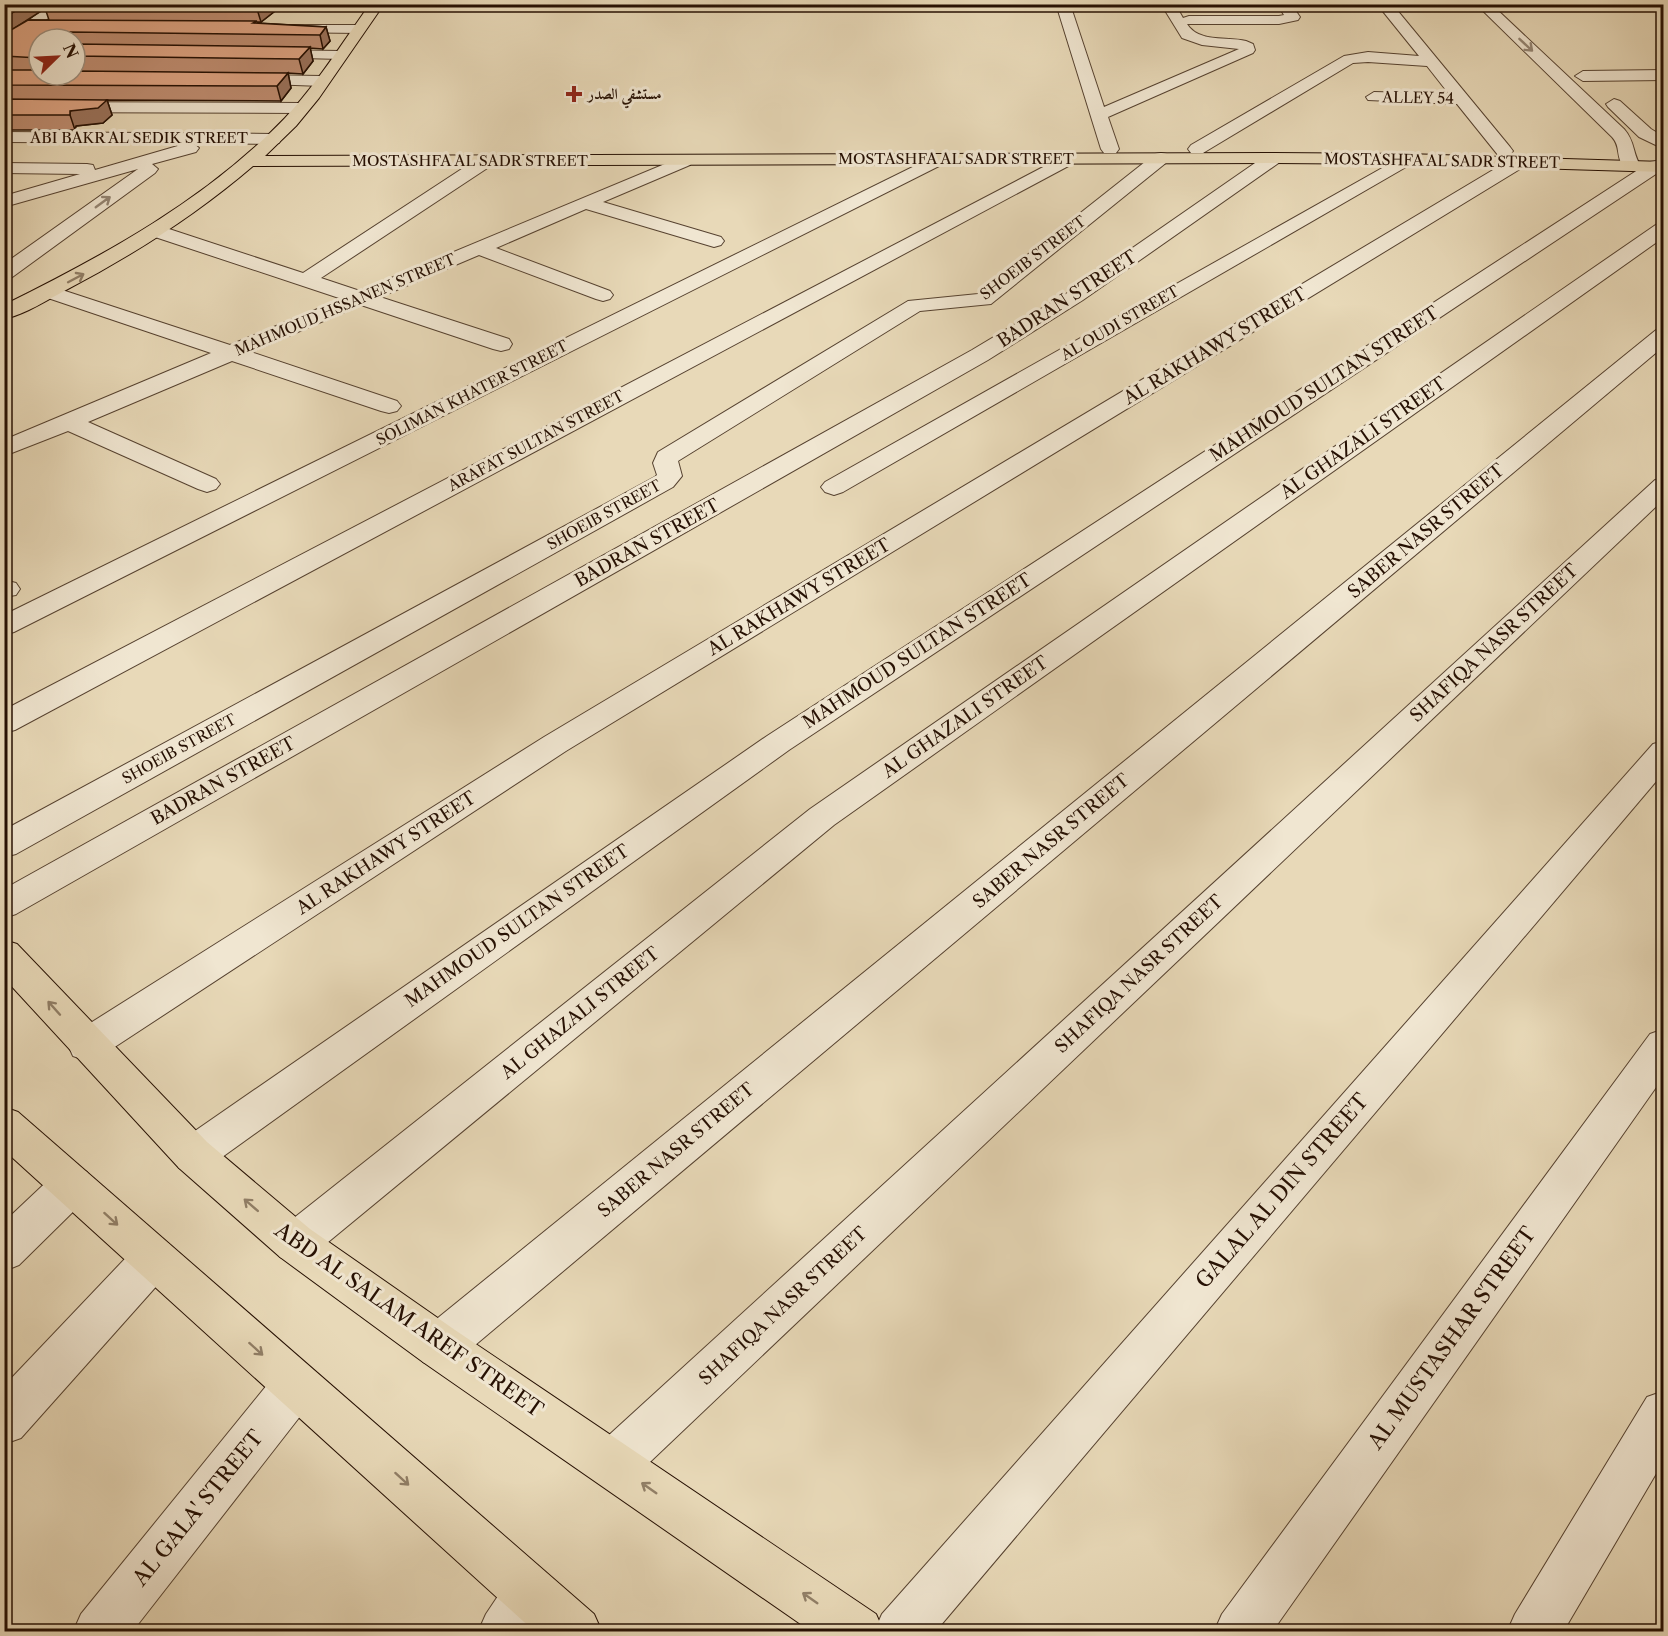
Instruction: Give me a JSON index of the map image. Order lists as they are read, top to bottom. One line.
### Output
{"streets":{"main road":["MOSTASHFA AL SADR STREET","ABD AL SALAM AREF STREET"],"street":["ALLEY 54","ABI BAKR AL SEDIK STREET","SHOEIB STREET","BADRAN STREET","MAHMOUD HSSANEN STREET","AL OUDI STREET","AL RAKHAWY STREET","MAHMOUD SULTAN STREET","SOLIMAN KHATER STREET","AL GHAZALI STREET","ARAFAT SULTAN STREET","SABER NASR STREET","SHAFIQA NASR STREET","GALAL AL DIN STREET","AL MUSTASHAR STREET","AL GALA' STREET"]},"crossings":[["ABI BAKR AL SEDIK STREET","MOSTASHFA AL SADR STREET"],["MOSTASHFA AL SADR STREET","SHOEIB STREET"],["MOSTASHFA AL SADR STREET","BADRAN STREET"],["MOSTASHFA AL SADR STREET","MAHMOUD HSSANEN STREET"],["MOSTASHFA AL SADR STREET","AL OUDI STREET"],["MOSTASHFA AL SADR STREET","AL RAKHAWY STREET"],["MOSTASHFA AL SADR STREET","MAHMOUD SULTAN STREET"],["MOSTASHFA AL SADR STREET","SOLIMAN KHATER STREET"],["MOSTASHFA AL SADR STREET","ARAFAT SULTAN STREET"],["AL RAKHAWY STREET","ABD AL SALAM AREF STREET"],["MAHMOUD SULTAN STREET","ABD AL SALAM AREF STREET"],["AL GHAZALI STREET","ABD AL SALAM AREF STREET"],["SABER NASR STREET","ABD AL SALAM AREF STREET"],["SHAFIQA NASR STREET","ABD AL SALAM AREF STREET"]],"places":{"health":["مستشفي الصدر"]},"north":"top right"}
